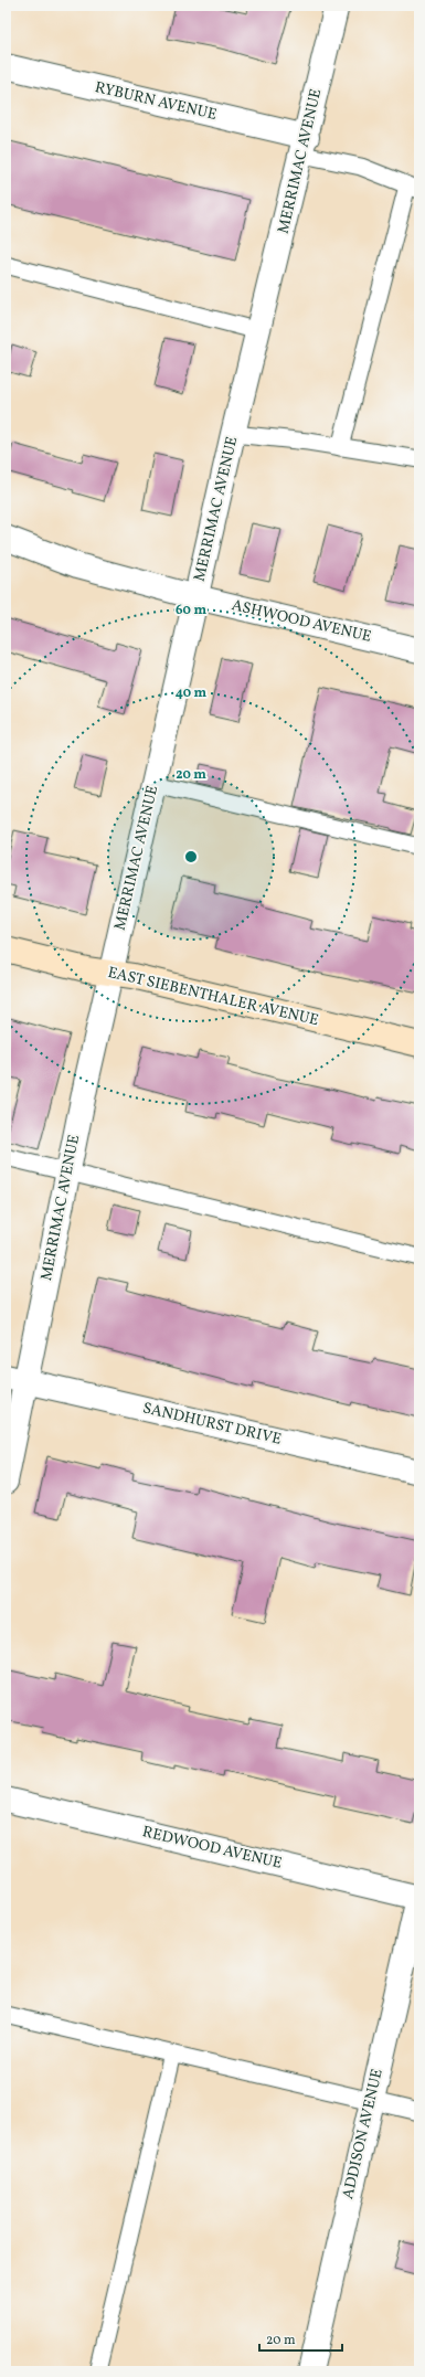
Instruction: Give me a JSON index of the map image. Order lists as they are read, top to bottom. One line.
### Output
{"streets":{"main road":["EAST SIEBENTHALER AVENUE"],"street":["RYBURN AVENUE","MERRIMAC AVENUE","ASHWOOD AVENUE","SANDHURST DRIVE","REDWOOD AVENUE","ADDISON AVENUE"]},"crossings":[["RYBURN AVENUE","MERRIMAC AVENUE"],["MERRIMAC AVENUE","ASHWOOD AVENUE"],["MERRIMAC AVENUE","EAST SIEBENTHALER AVENUE"],["MERRIMAC AVENUE","SANDHURST DRIVE"],["REDWOOD AVENUE","ADDISON AVENUE"]],"scale_bar":"20 m","rings":["60 m","40 m","20 m"]}
